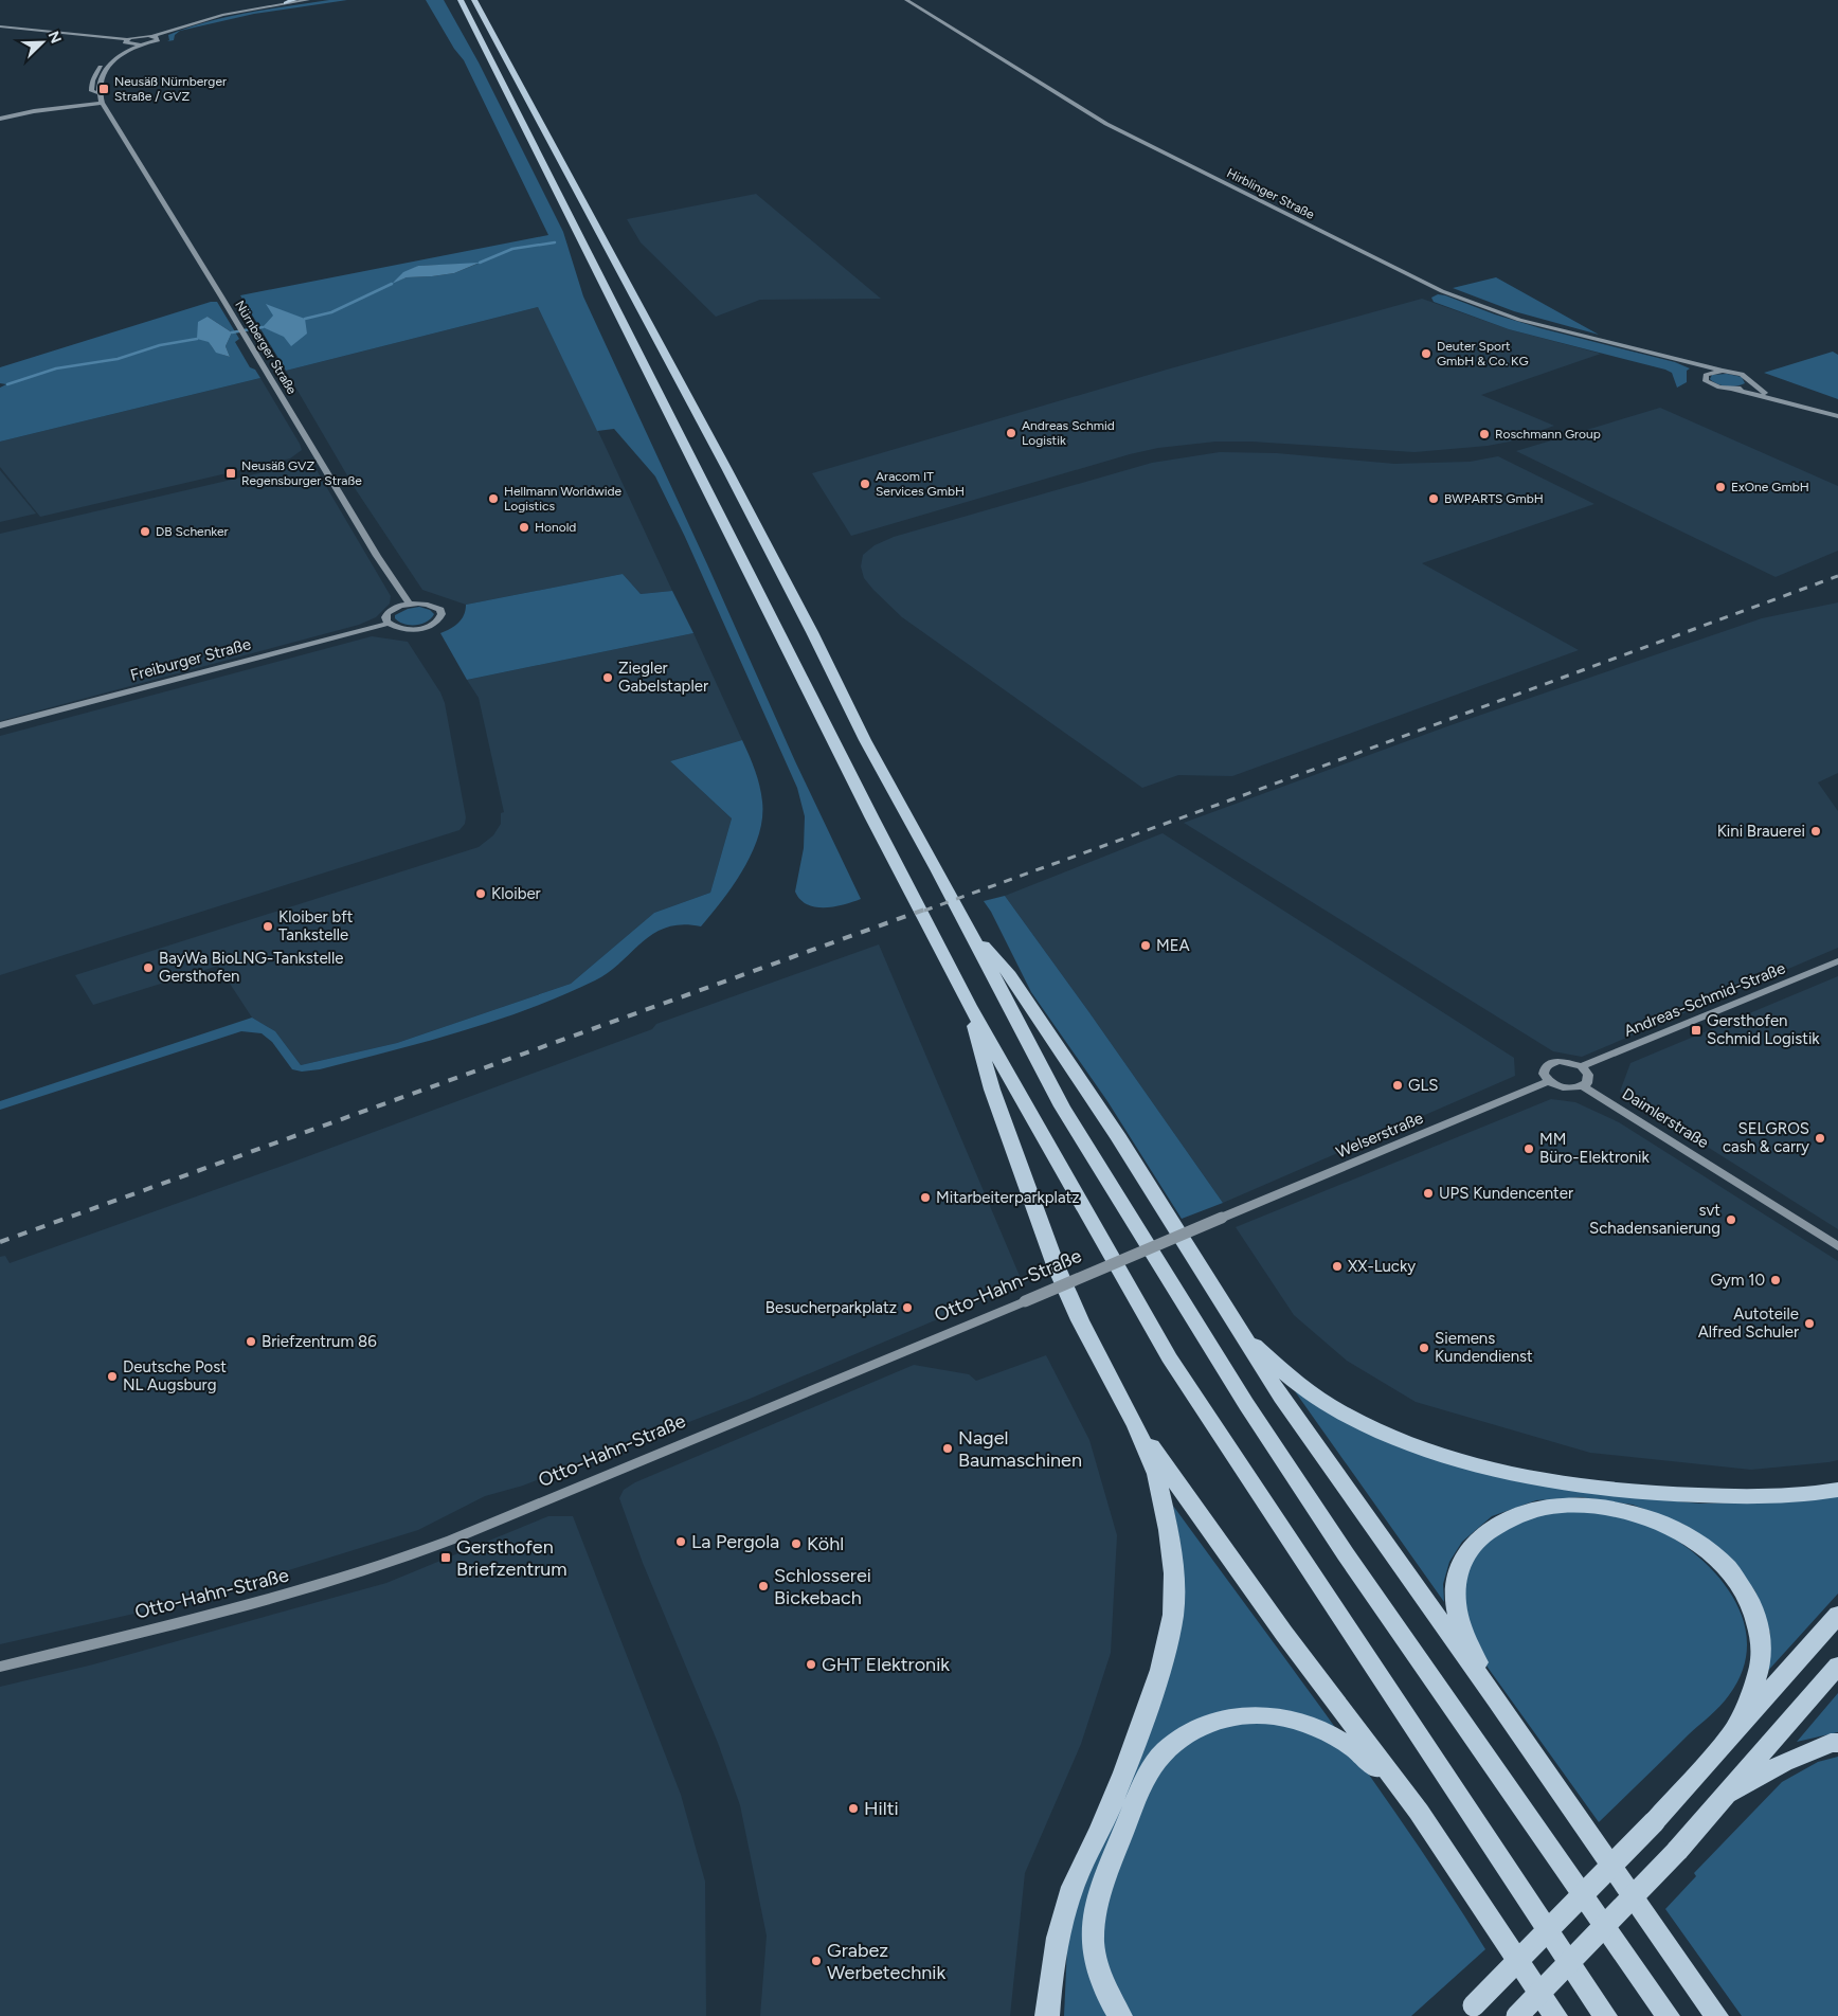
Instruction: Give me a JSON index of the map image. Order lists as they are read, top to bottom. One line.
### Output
{"streets":{"street":["Hirblinger Straße","Nürnberger Straße","Freiburger Straße","Andreas-Schmid-Straße","Daimlerstraße","Welserstraße","Otto-Hahn-Straße"]},"crossings":[["Welserstraße","Otto-Hahn-Straße"]],"places":{"transit":["Neusäß Nürnberger Straße / GVZ","Neusäß GVZ Regensburger Straße","Gersthofen Schmid Logistik","Gersthofen Briefzentrum"],"other":["Deuter Sport GmbH & Co. KG","Andreas Schmid Logistik","Roschmann Group","Aracom IT Services GmbH","ExOne GmbH","Hellmann Worldwide Logistics","BWPARTS GmbH","Honold","DB Schenker","Ziegler Gabelstapler","Kini Brauerei","Kloiber","Kloiber bft Tankstelle","MEA","BayWa BioLNG-Tankstelle Gersthofen","GLS","SELGROS cash & carry","MM Büro-Elektronik","UPS Kundencenter","Mitarbeiterparkplatz","svt Schadensanierung","XX-Lucky","Gym 10","Besucherparkplatz","Autoteile Alfred Schuler","Briefzentrum 86","Siemens Kundendienst","Deutsche Post NL Augsburg","Nagel Baumaschinen","La Pergola","Köhl","Schlosserei Bickebach","GHT Elektronik","Hilti","Grabez Werbetechnik"]},"north":"top right"}
